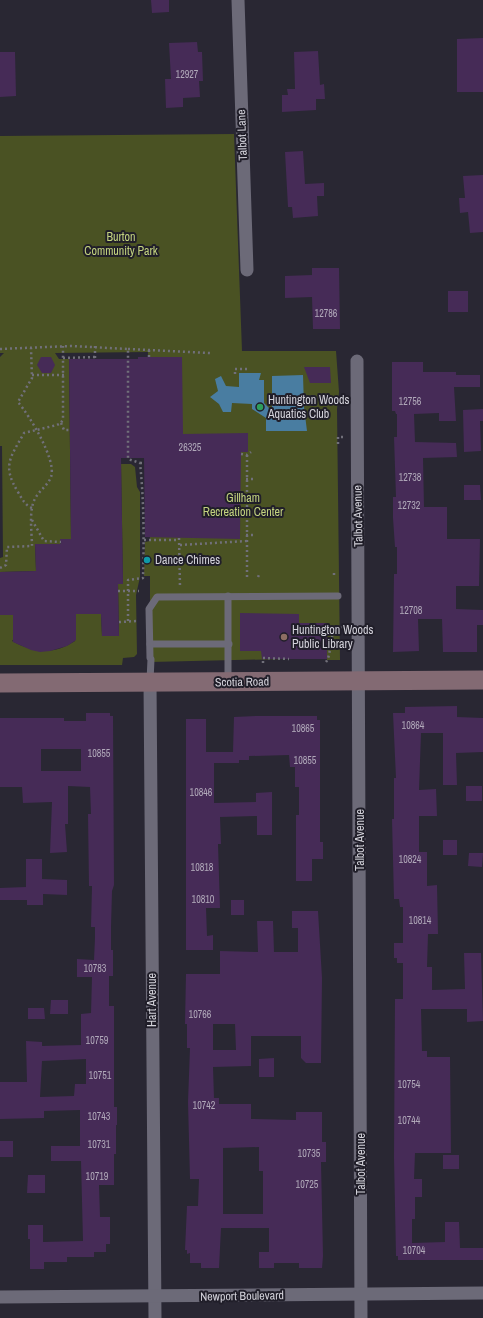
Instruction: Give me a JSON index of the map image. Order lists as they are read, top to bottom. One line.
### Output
{"streets":{"street":["Talbot Lane","Talbot Avenue","Scotia Road","Hart Avenue","Newport Boulevard"]},"crossings":[["Talbot Avenue","Scotia Road"],["Talbot Avenue","Newport Boulevard"],["Scotia Road","Hart Avenue"],["Hart Avenue","Newport Boulevard"]],"parks":["Burton Community Park","Gillham Recreation Center"],"places":["Huntington Woods Aquatics Club","Dance Chimes","Huntington Woods Public Library"],"house_numbers":["12927","12786","12756","26325","12738","12732","12708","10864","10865","10855","10855","10846","10824","10818","10810","10814","10783","10766","10759","10751","10754","10742","10743","10744","10731","10735","10719","10725","10704"]}
